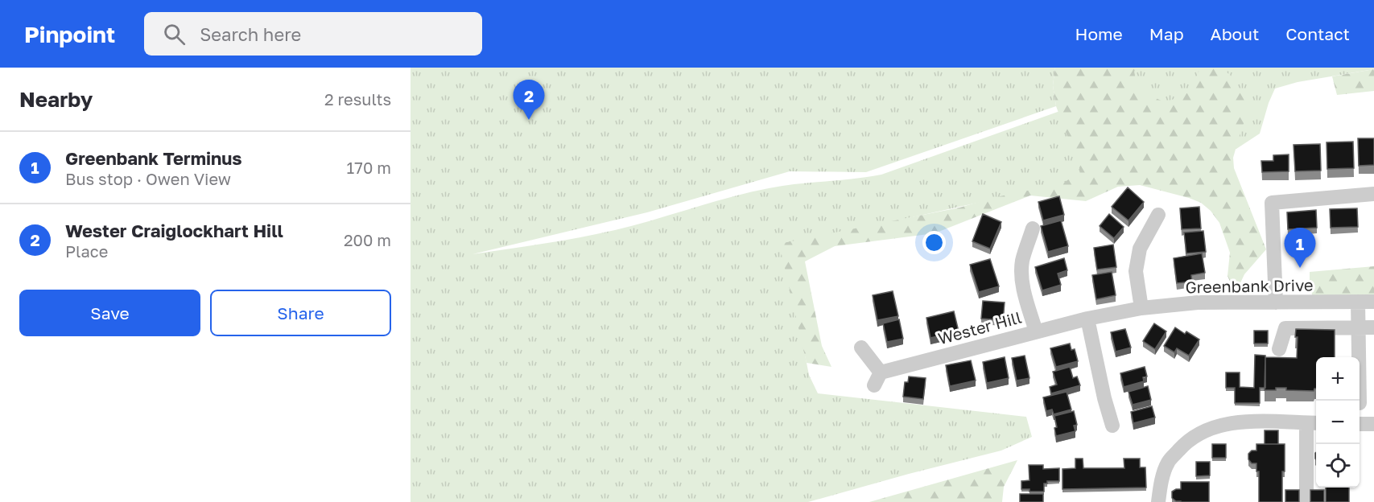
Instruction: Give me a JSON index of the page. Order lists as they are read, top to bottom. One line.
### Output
{"streets":{"street":["Greenbank Drive","Wester Hill"]},"crossings":[["Greenbank Drive","Wester Hill"]],"page":{"header":"Pinpoint","search":"Search here","nav":["Home","Map","About","Contact"],"heading":["Nearby","2 results"],"pins":["2","1"],"list":[{"mark":"1","name":"Greenbank Terminus","note":"Bus stop · Owen View","value":"170 m"},{"mark":"2","name":"Wester Craiglockhart Hill","note":"Place","value":"200 m"}],"buttons":["Save","Share"],"map_buttons":["+","−"]}}
